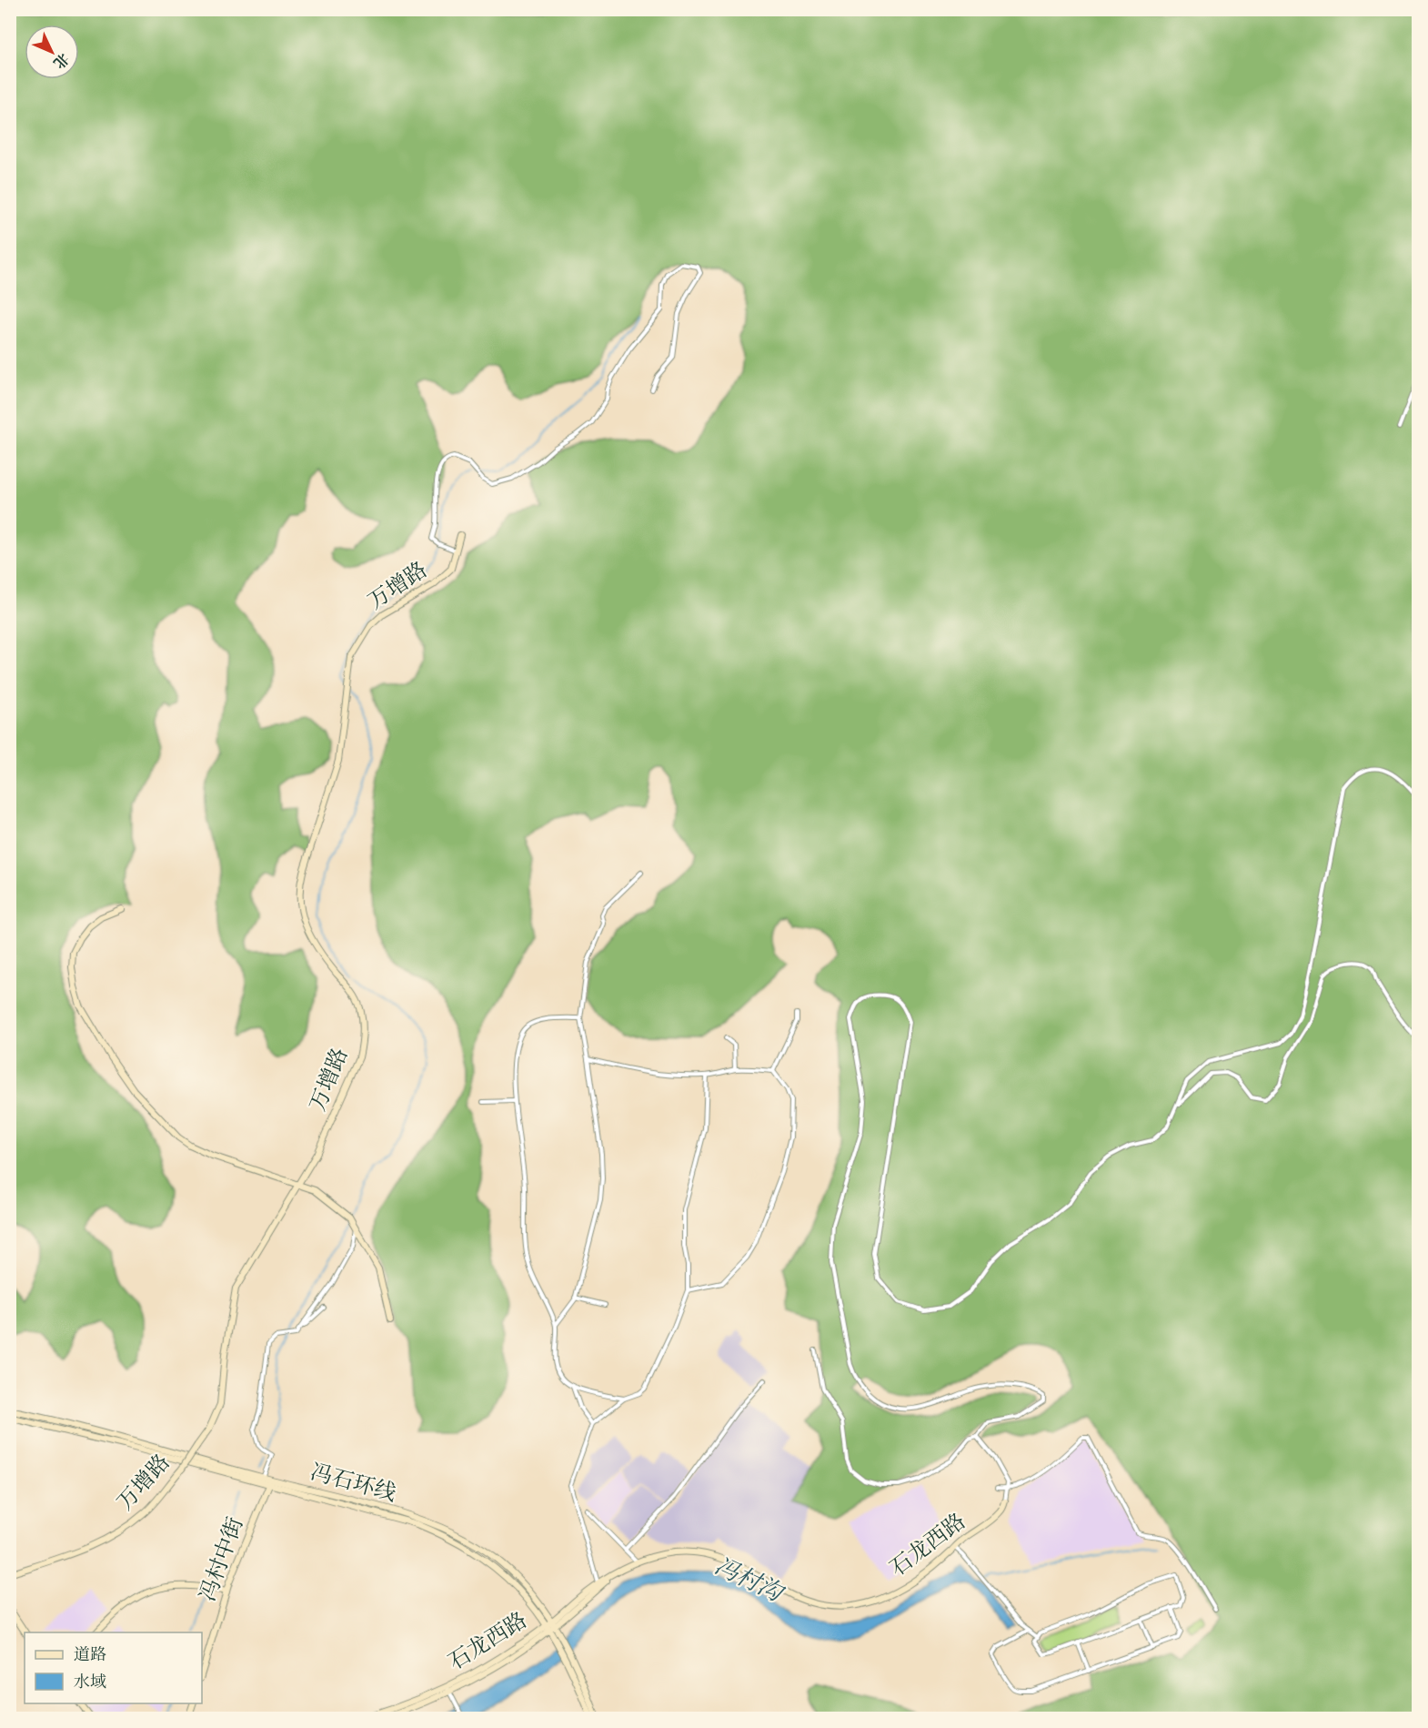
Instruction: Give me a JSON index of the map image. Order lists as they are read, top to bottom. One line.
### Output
{"streets":{"street":["万增路","冯石环线","石龙西路","冯村中街"]},"crossings":[["冯石环线","石龙西路"],["冯石环线","冯村中街"]],"water":["冯村沟"],"legend":["道路","水域"],"north":"bottom right"}
